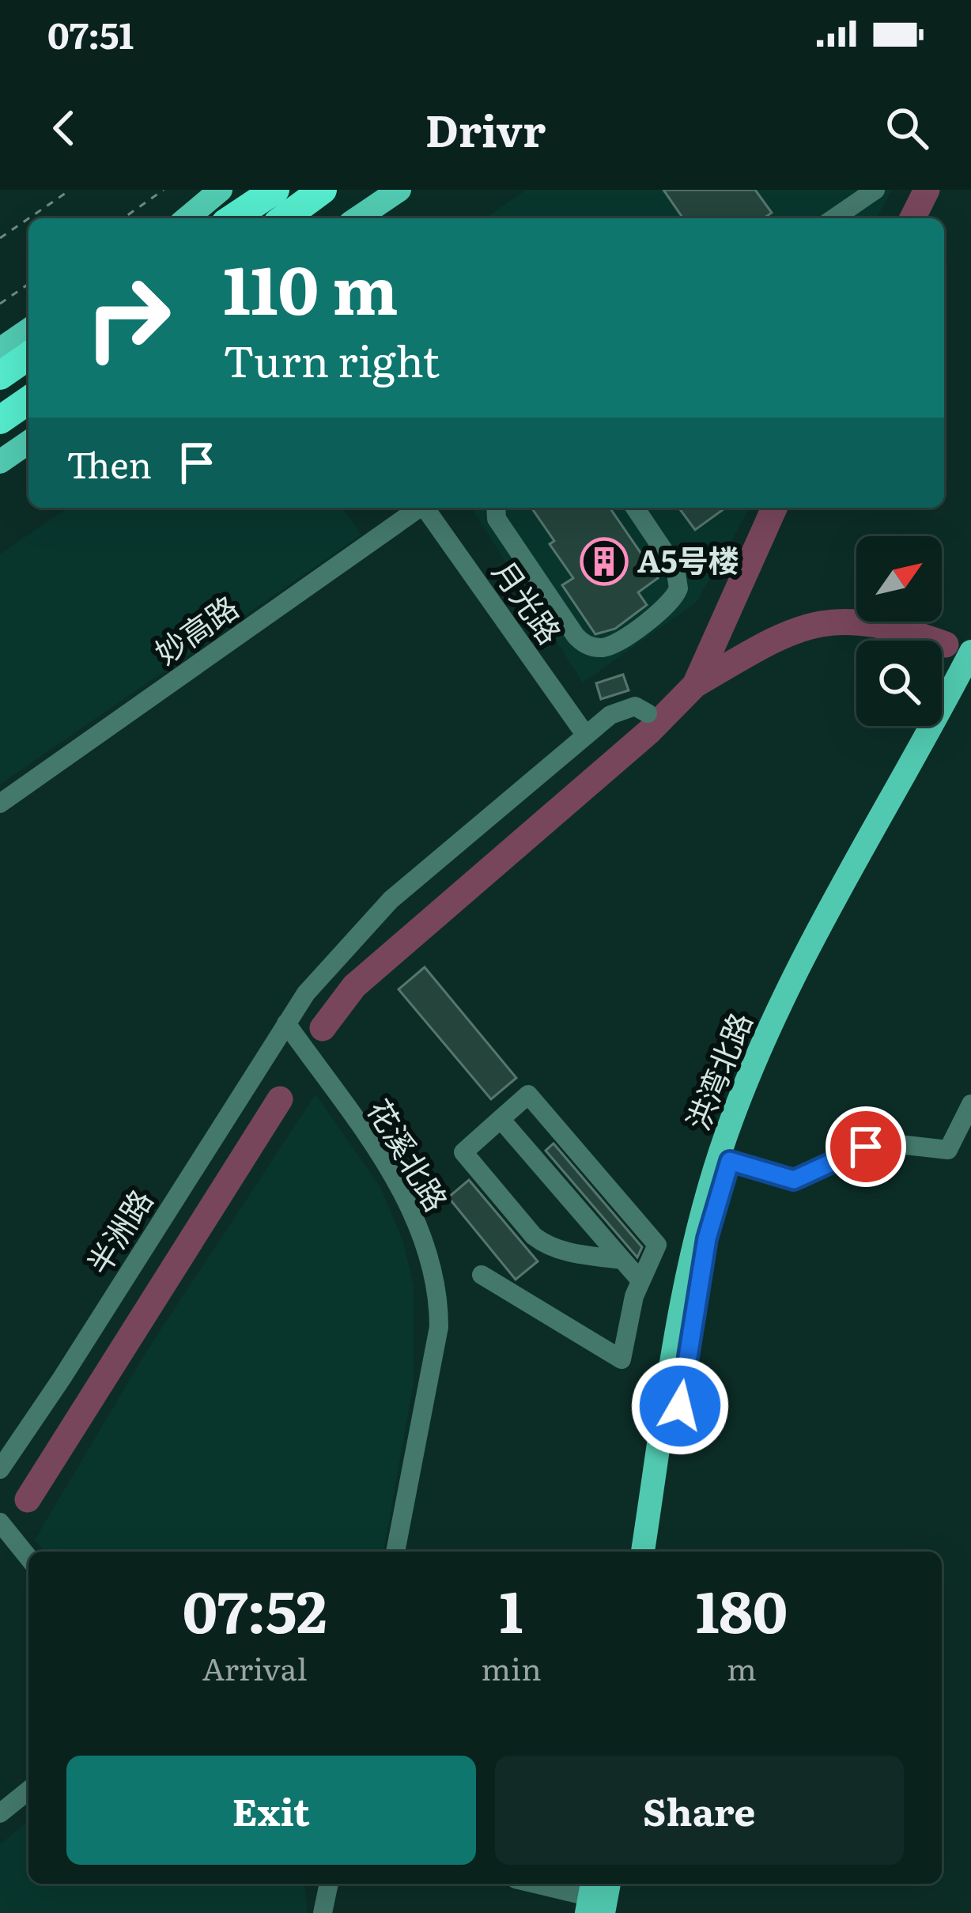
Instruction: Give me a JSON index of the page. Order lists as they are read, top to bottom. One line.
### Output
{"streets":{"main road":["洪湾北路"],"street":["月光路","妙高路","花溪北路","半洲路"]},"crossings":[["月光路","半洲路"],["花溪北路","半洲路"]],"places":{"building":["A5号楼"]},"north":"top right","page":{"status":"07:51","header":"Drivr","turn":["110 m","Turn right"],"then":"Then","eta":["07:52","Arrival","1","min","180","m"],"buttons":["Exit","Share"]}}
